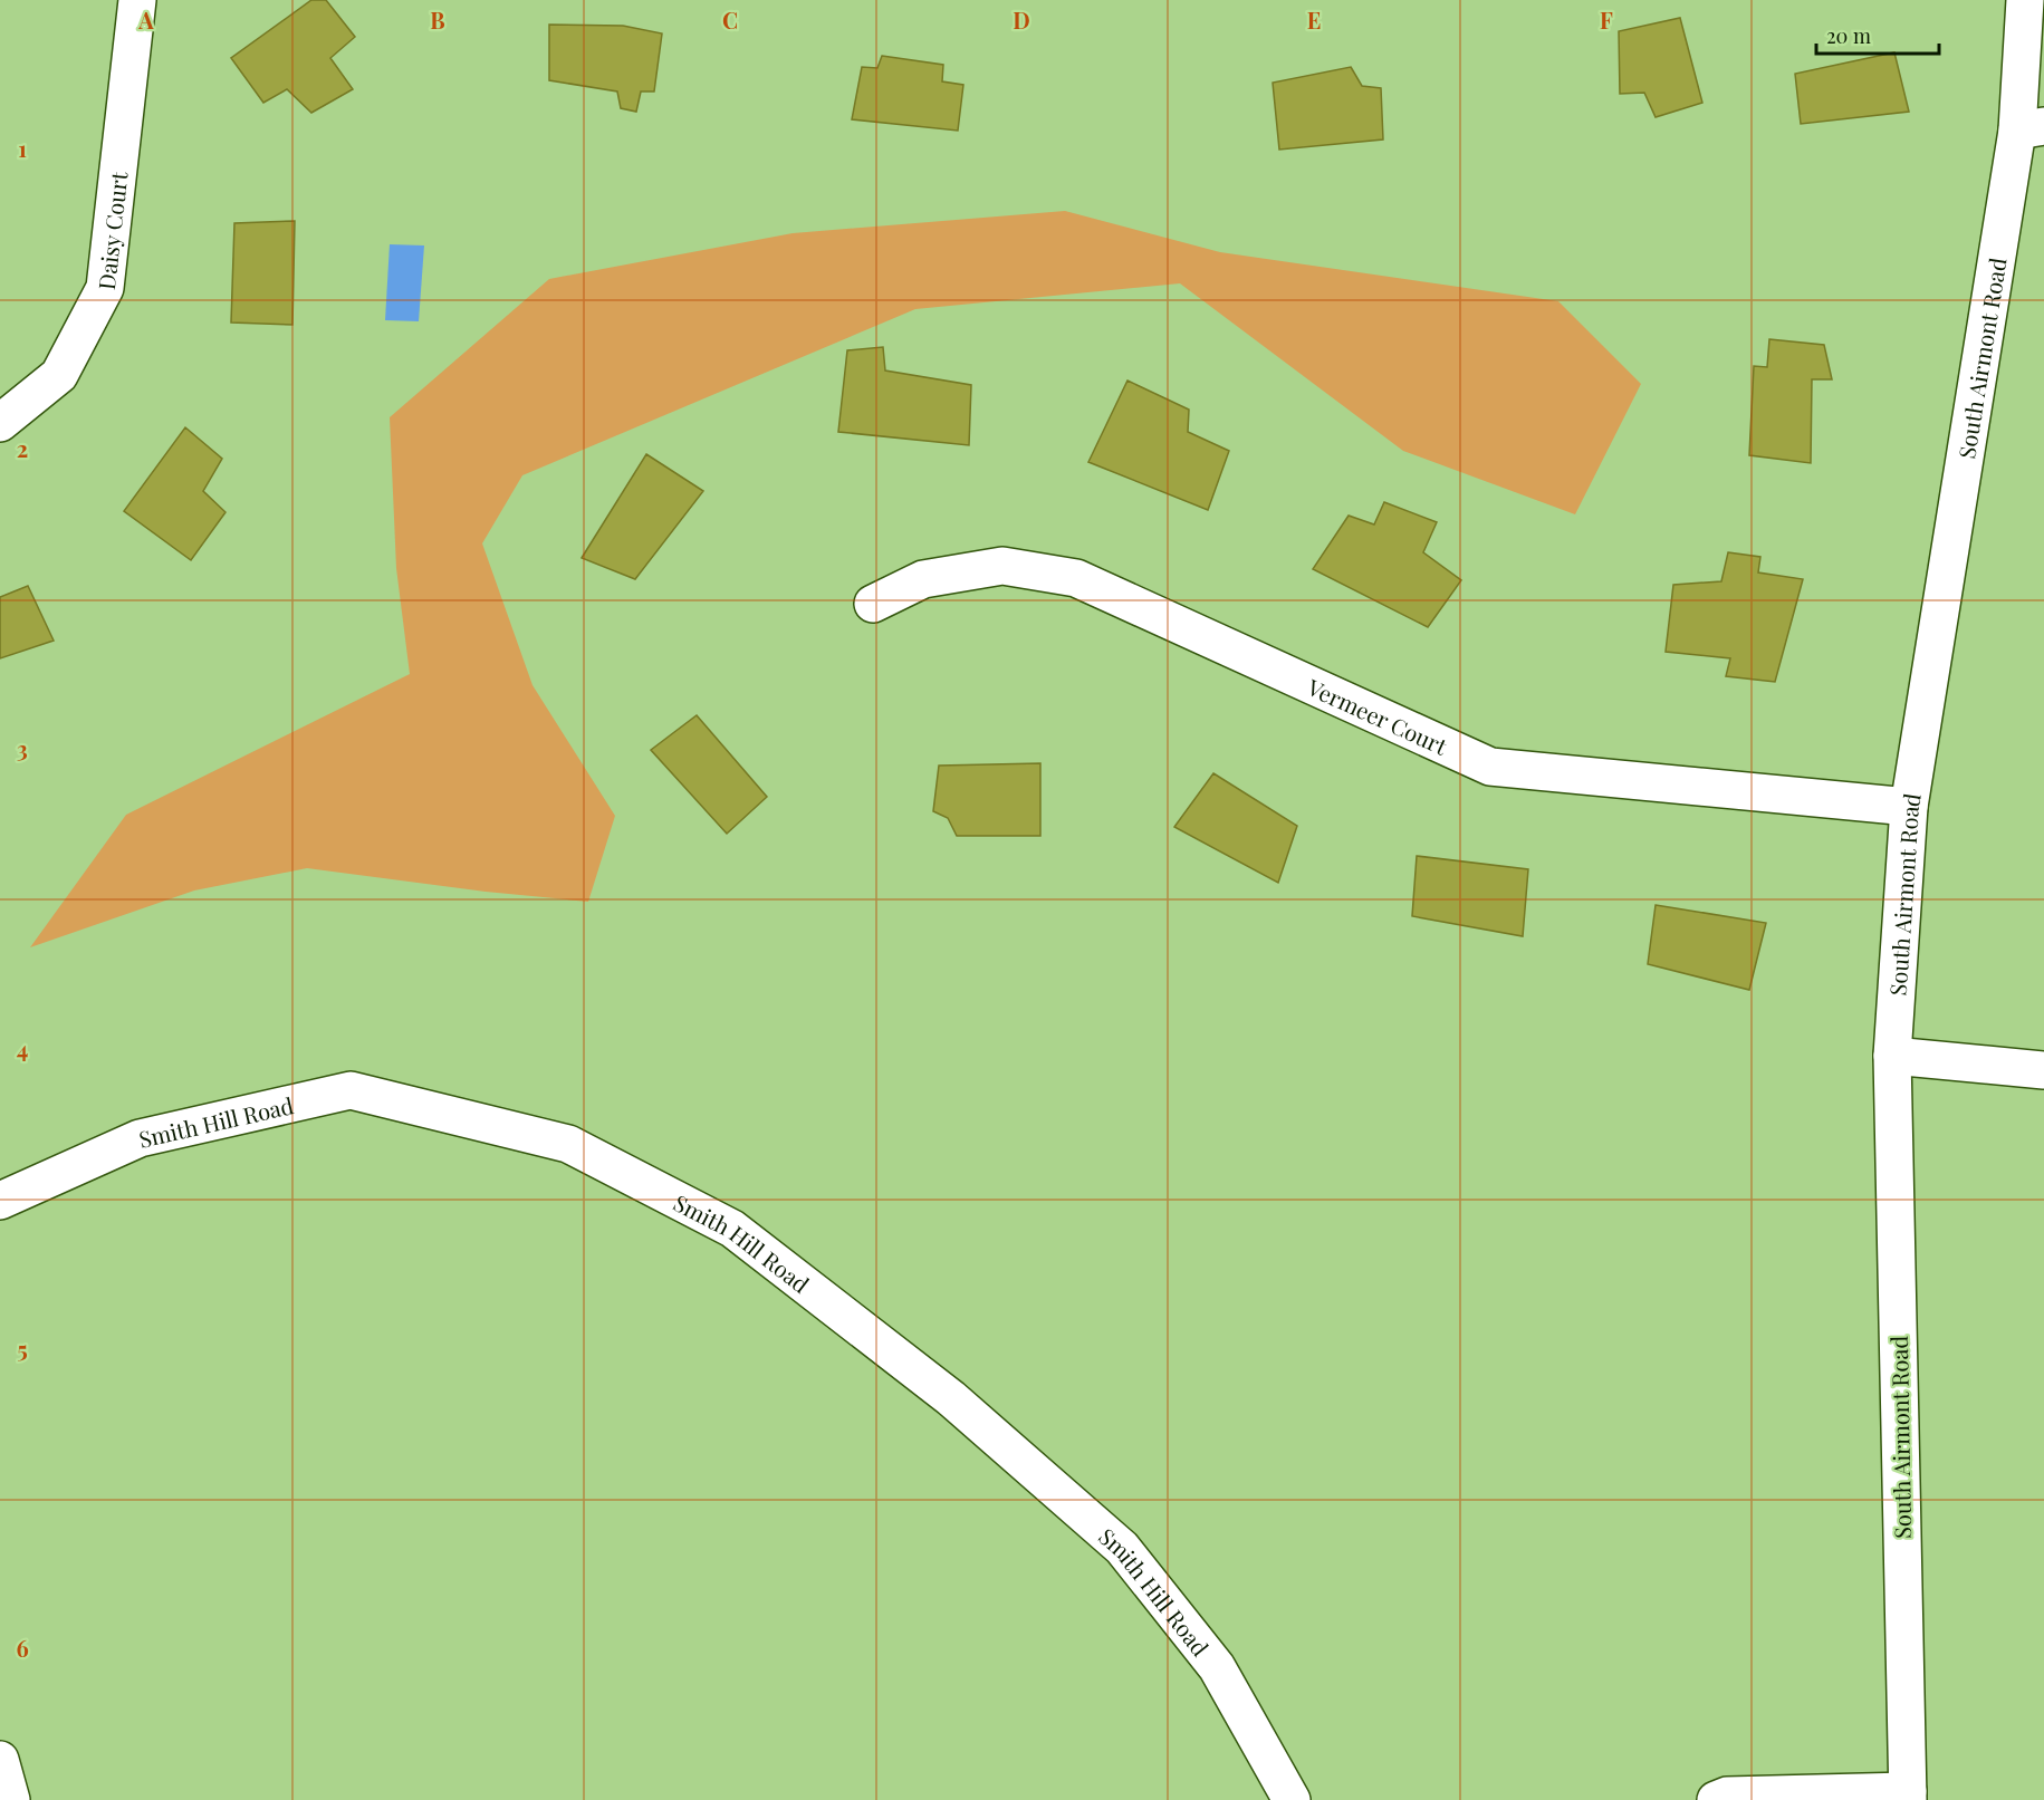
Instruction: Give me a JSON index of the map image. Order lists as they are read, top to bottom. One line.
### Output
{"streets":{"street":["Daisy Court","South Airmont Road","Vermeer Court","Smith Hill Road"]},"crossings":[["South Airmont Road","Vermeer Court"]],"scale_bar":"20 m","grid":{"columns":["A","B","C","D","E","F"],"rows":["1","2","3","4","5","6"]}}
